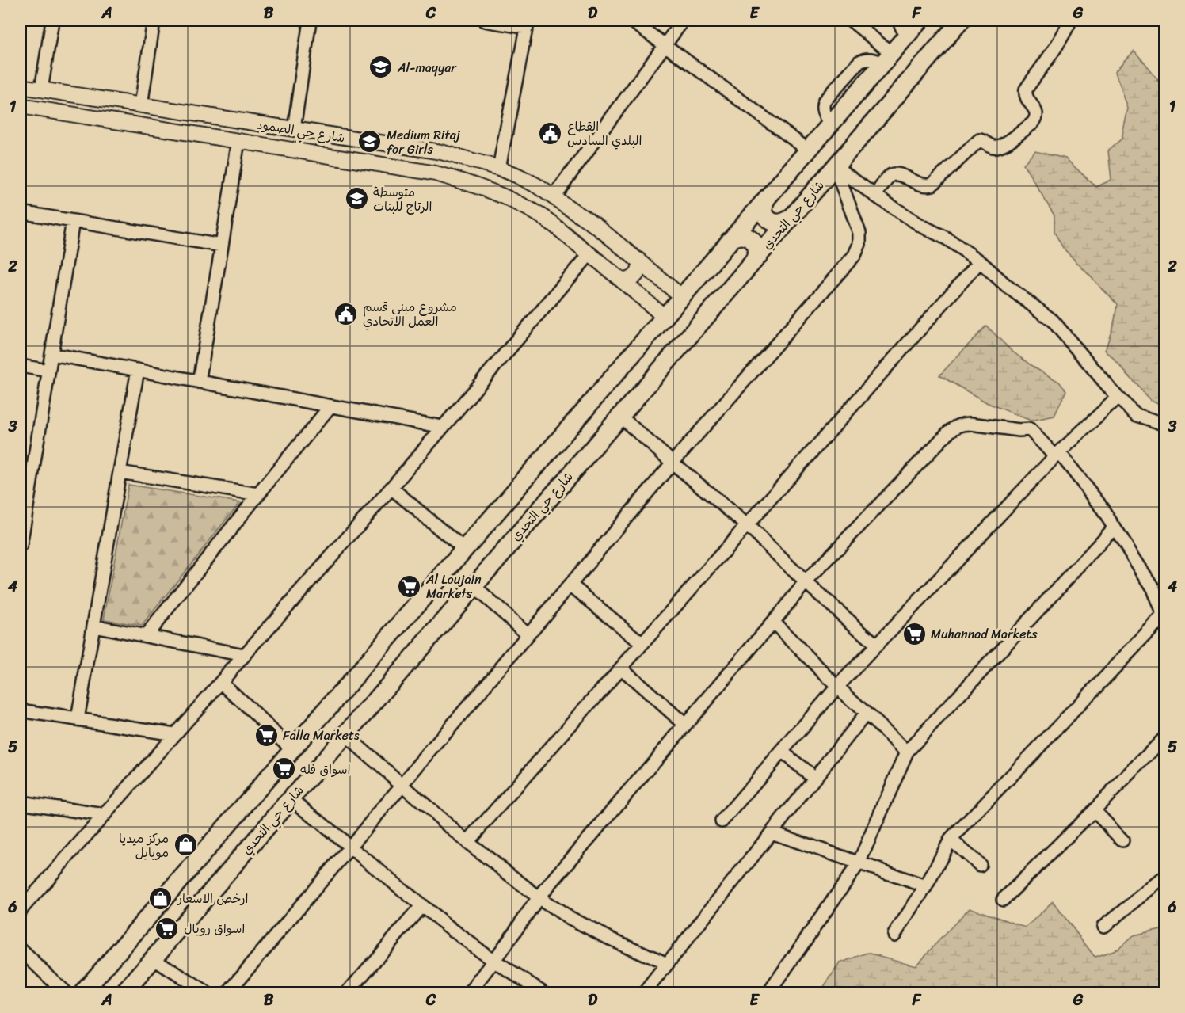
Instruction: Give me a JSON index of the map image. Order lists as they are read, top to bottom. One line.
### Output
{"streets":{"main road":["شارع حي التحدي"],"street":["شارع حي الصمود"]},"places":{"school or university":["Al-mayyar","Medium Ritaj for Girls","متوسطة الرتاج للبنات"],"public building":["القطاع البلدي السادس","مشروع مبنى قسم العمل الاتحادي"],"supermarket":["Al Loujain Markets","Muhannad Markets","Falla Markets","اسواق فله","اسواق رويال"],"shop":["مركز ميديا موبايل","ارخص الاسعار"]},"grid":{"columns":["A","B","C","D","E","F","G"],"rows":["1","2","3","4","5","6"]}}
